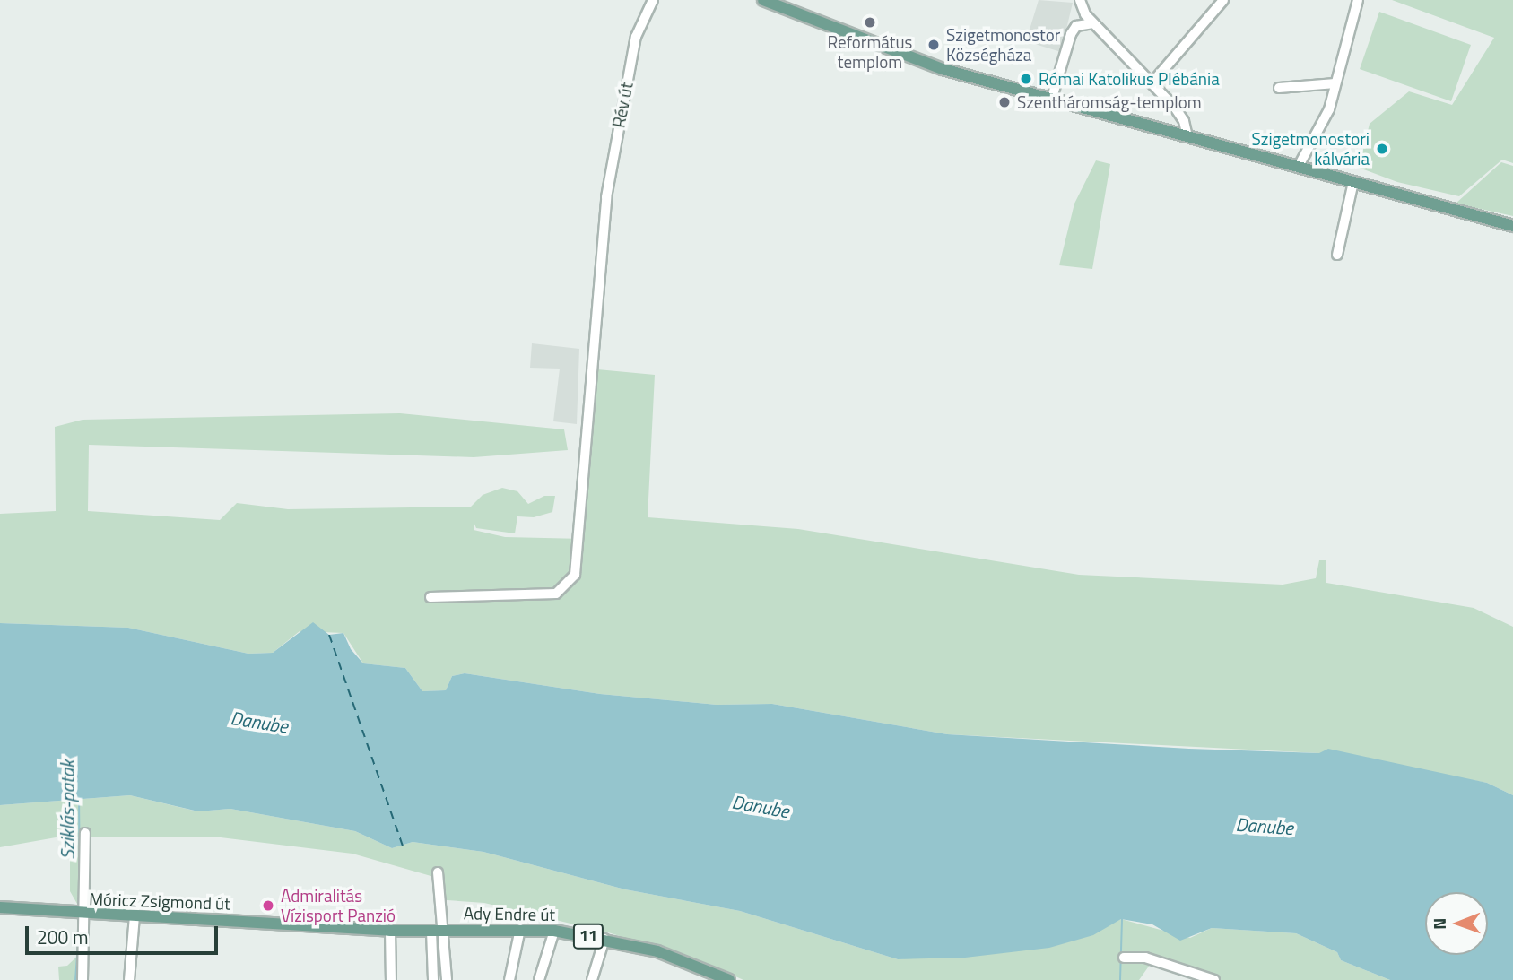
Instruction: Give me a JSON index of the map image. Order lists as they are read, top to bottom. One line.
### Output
{"streets":{"main road":["Móricz Zsigmond út","Ady Endre út","11"],"street":["Rév út"]},"crossings":[["Móricz Zsigmond út","Ady Endre út"]],"water":["Danube","Sziklás-patak"],"places":["Református templom","Szigetmonostor Községháza","Római Katolikus Plébánia","Szentháromság-templom","Szigetmonostori kálvária","Admiralitás Vízisport Panzió"],"scale_bar":"200 m","north":"left"}
